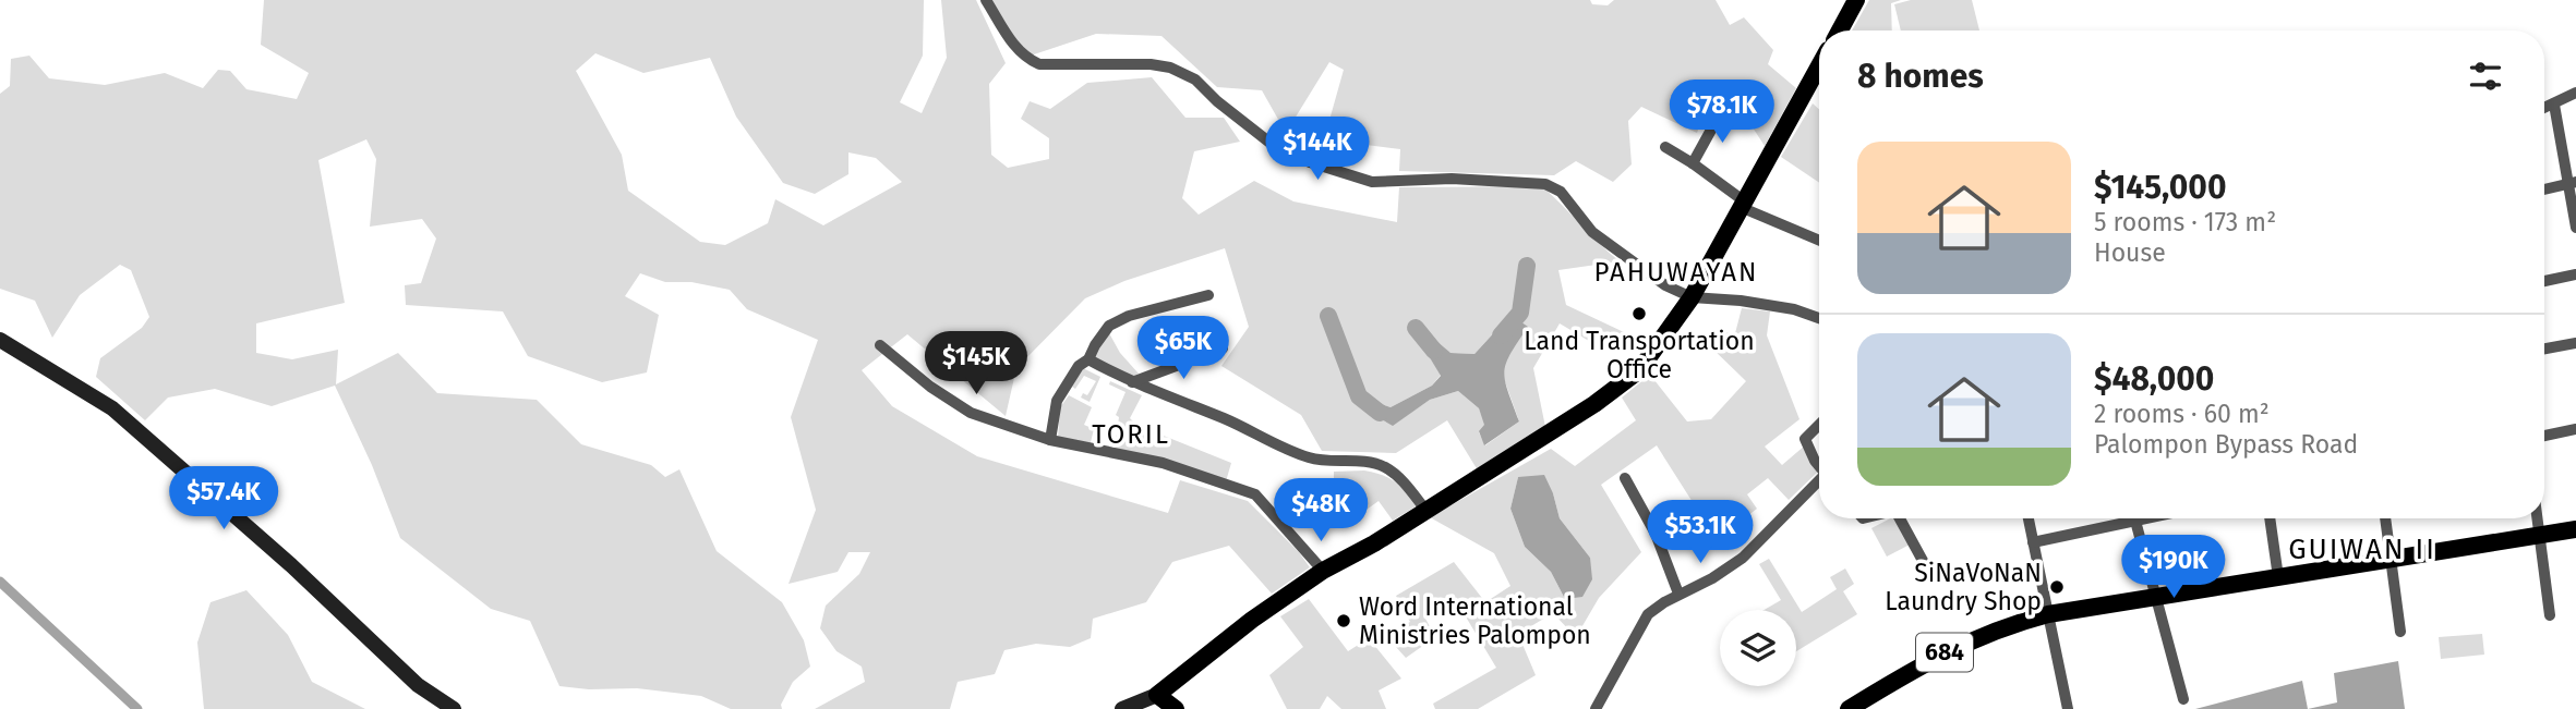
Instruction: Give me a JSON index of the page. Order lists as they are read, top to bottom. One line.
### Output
{"streets":{"main road":["684"]},"districts":["PAHUWAYAN","TORIL","GUIWAN II"],"places":["Land Transportation Office","SiNaVoNaN Laundry Shop","Word International Ministries Palompon"],"page":{"heading":"8 homes","price":["$78.1K","$144K","$65K","$145K","$57.4K","$48K","$53.1K","$190K"],"list":[{"name":"$145,000","note":"5 rooms · 173 m² · House"},{"name":"$48,000","note":"2 rooms · 60 m² · Palompon Bypass Road"}]}}
